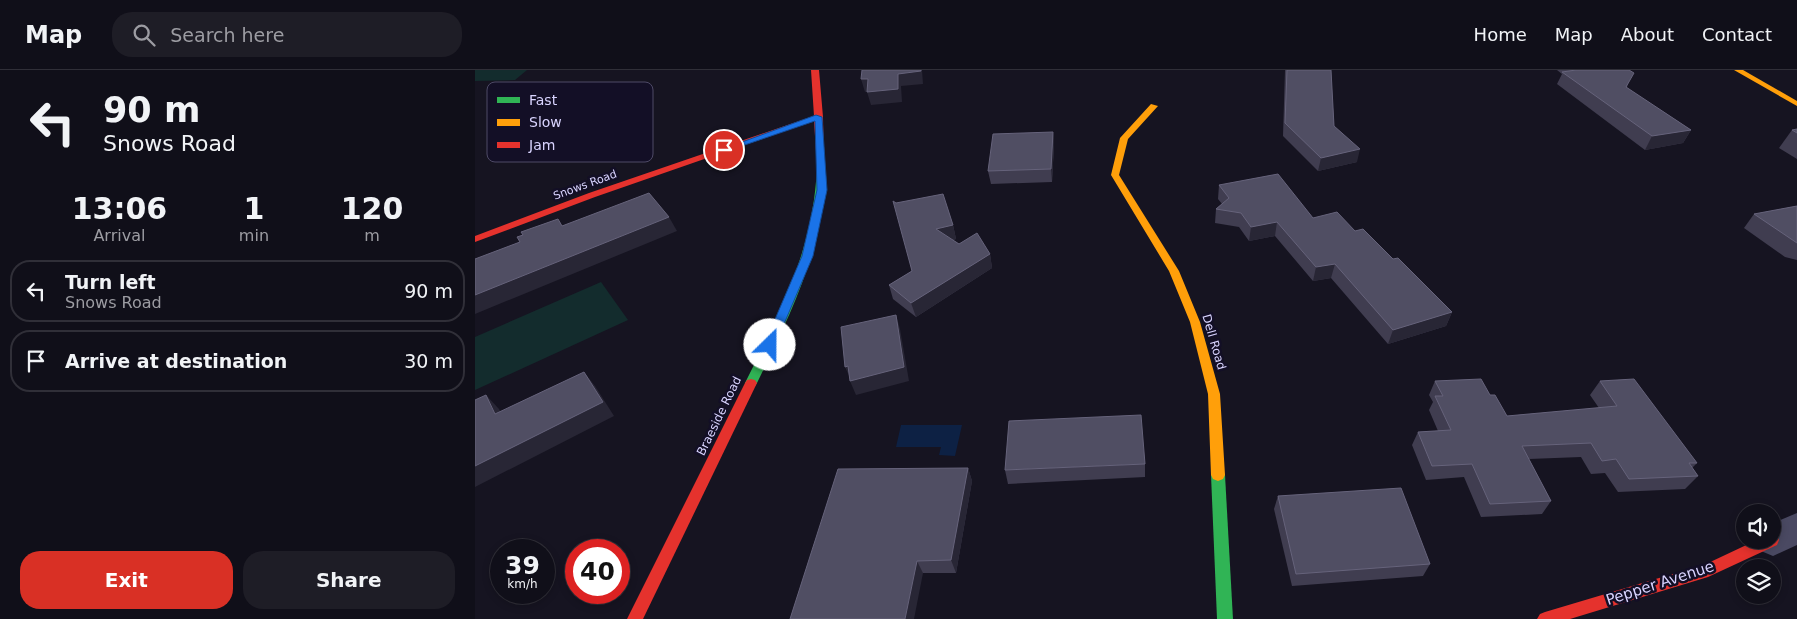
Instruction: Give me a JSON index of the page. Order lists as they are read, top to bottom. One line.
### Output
{"streets":{"street":["Snows Road","Dell Road","Braeside Road","Pepper Avenue"]},"crossings":[["Snows Road","Braeside Road"]],"legend":["Fast","Slow","Jam"],"page":{"header":"Map","search":"Search here","nav":["Home","Map","About","Contact"],"turn":["90 m","Snows Road"],"eta":["13:06","Arrival","1","min","120","m"],"list":[{"name":"Turn left","note":"Snows Road","value":"90 m"},{"name":"Arrive at destination","value":"30 m"}],"speed":"39 km/h","limit":"40","buttons":["Exit","Share"]}}
